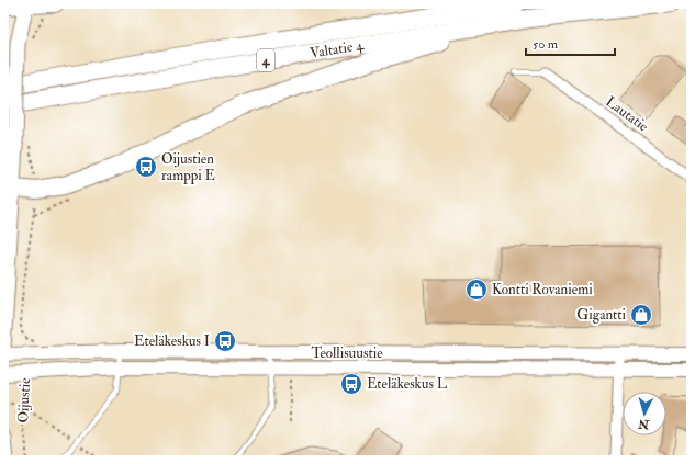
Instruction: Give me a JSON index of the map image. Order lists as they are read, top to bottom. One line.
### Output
{"streets":{"highway":["Valtatie 4","4"],"main road":["Oijustie"],"street":["Lautatie","Teollisuustie"]},"crossings":[["Teollisuustie","Oijustie"]],"places":{"bus stop":["Oijustien ramppi E","Eteläkeskus I","Eteläkeskus L"],"shop":["Kontti Rovaniemi","Gigantti"]},"scale_bar":"50 m","north":"bottom"}
